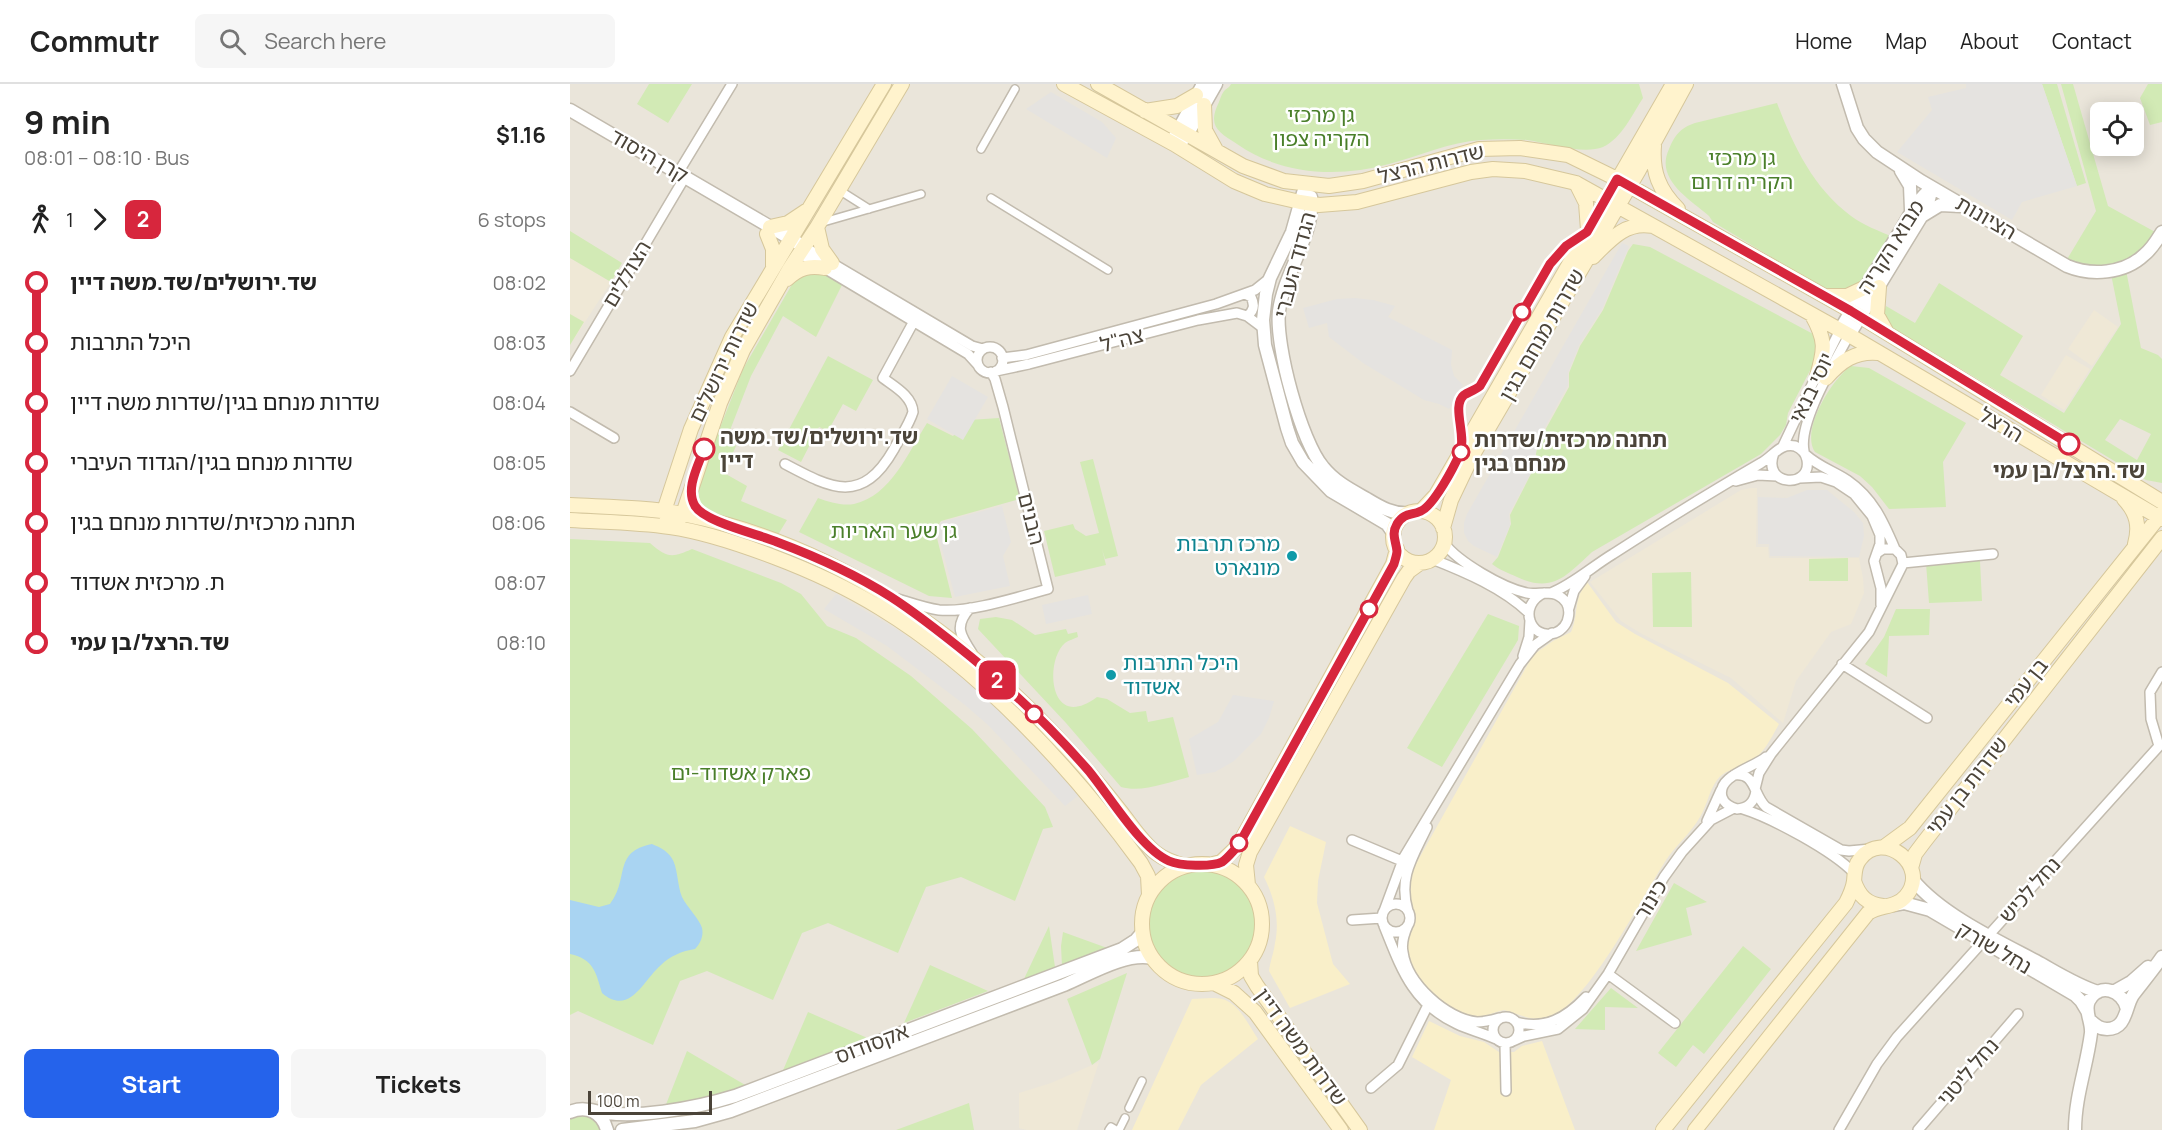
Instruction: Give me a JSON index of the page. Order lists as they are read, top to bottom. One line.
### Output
{"streets":{"main road":["שדרות הרצל","שדרות מנחם בגין","שדרות ירושלים","הרצל","בן עמי","שדרות בן עמי","שדרות משה דיין"],"street":["קרן היסוד","הציונות","מבוא הקריה","הגדוד העברי","הצוללים","צה\"ל","יוסי בנאי","הבנים","נחל לכיש","כינור","נחל שורק","אקסודוס","נחל ליטני"]},"crossings":[["קרן היסוד","הצוללים"],["קרן היסוד","שדרות ירושלים"],["שדרות הרצל","מבוא הקריה"],["שדרות הרצל","הגדוד העברי"],["שדרות הרצל","שדרות מנחם בגין"],["שדרות הרצל","יוסי בנאי"],["שדרות הרצל","הרצל"],["הציונות","מבוא הקריה"],["מבוא הקריה","יוסי בנאי"],["מבוא הקריה","הרצל"],["הגדוד העברי","שדרות מנחם בגין"],["הגדוד העברי","צה\"ל"],["צה\"ל","הבנים"],["יוסי בנאי","הרצל"],["הרצל","בן עמי"],["בן עמי","שדרות בן עמי"],["בן עמי","נחל שורק"],["שדרות בן עמי","נחל שורק"],["נחל לכיש","נחל שורק"],["אקסודוס","שדרות משה דיין"]],"parks":["גן מרכזי הקריה צפון","גן מרכזי הקריה דרום","גן שער האריות","פארק אשדוד-ים"],"places":["שד.הרצל/בן עמי","שד.ירושלים/שד.משה דיין","תחנה מרכזית/שדרות מנחם בגין","מרכז תרבות מונארט","היכל התרבות אשדוד"],"lines":["bus line 2"],"scale_bar":"100 m","page":{"header":"Commutr","search":"Search here","nav":["Home","Map","About","Contact"],"heading":["9 min","08:01 – 08:10 · Bus","$1.16"],"on_map":"2","legs":["1","2","6 stops"],"list":[{"name":"שד.ירושלים/שד.משה דיין","value":"08:02"},{"name":"היכל התרבות","value":"08:03"},{"name":"שדרות מנחם בגין/שדרות משה דיין","value":"08:04"},{"name":"שדרות מנחם בגין/הגדוד העיברי","value":"08:05"},{"name":"תחנה מרכזית/שדרות מנחם בגין","value":"08:06"},{"name":"ת. מרכזית אשדוד","value":"08:07"},{"name":"שד.הרצל/בן עמי","value":"08:10"}],"buttons":["Start","Tickets"],"scale":"100 m"}}
